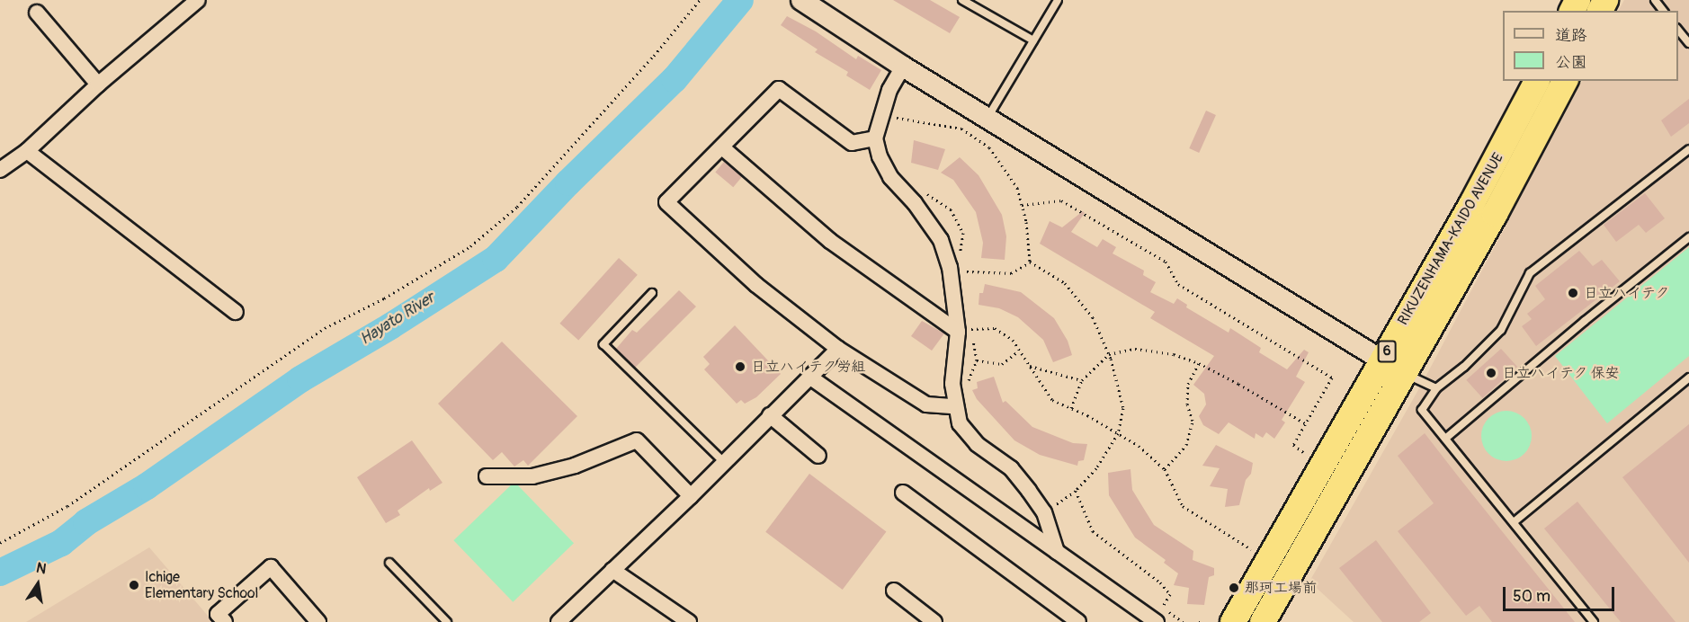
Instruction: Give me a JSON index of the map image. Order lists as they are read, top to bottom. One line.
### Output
{"streets":{"highway":["RIKUZENHAMA-KAIDO AVENUE","6"]},"water":["Hayato River"],"places":["日立ハイテク","日立ハイテク労組","日立ハイテク 保安","Ichige Elementary School","那珂工場前"],"legend":["道路","公園"],"scale_bar":"50 m","north":"top"}
